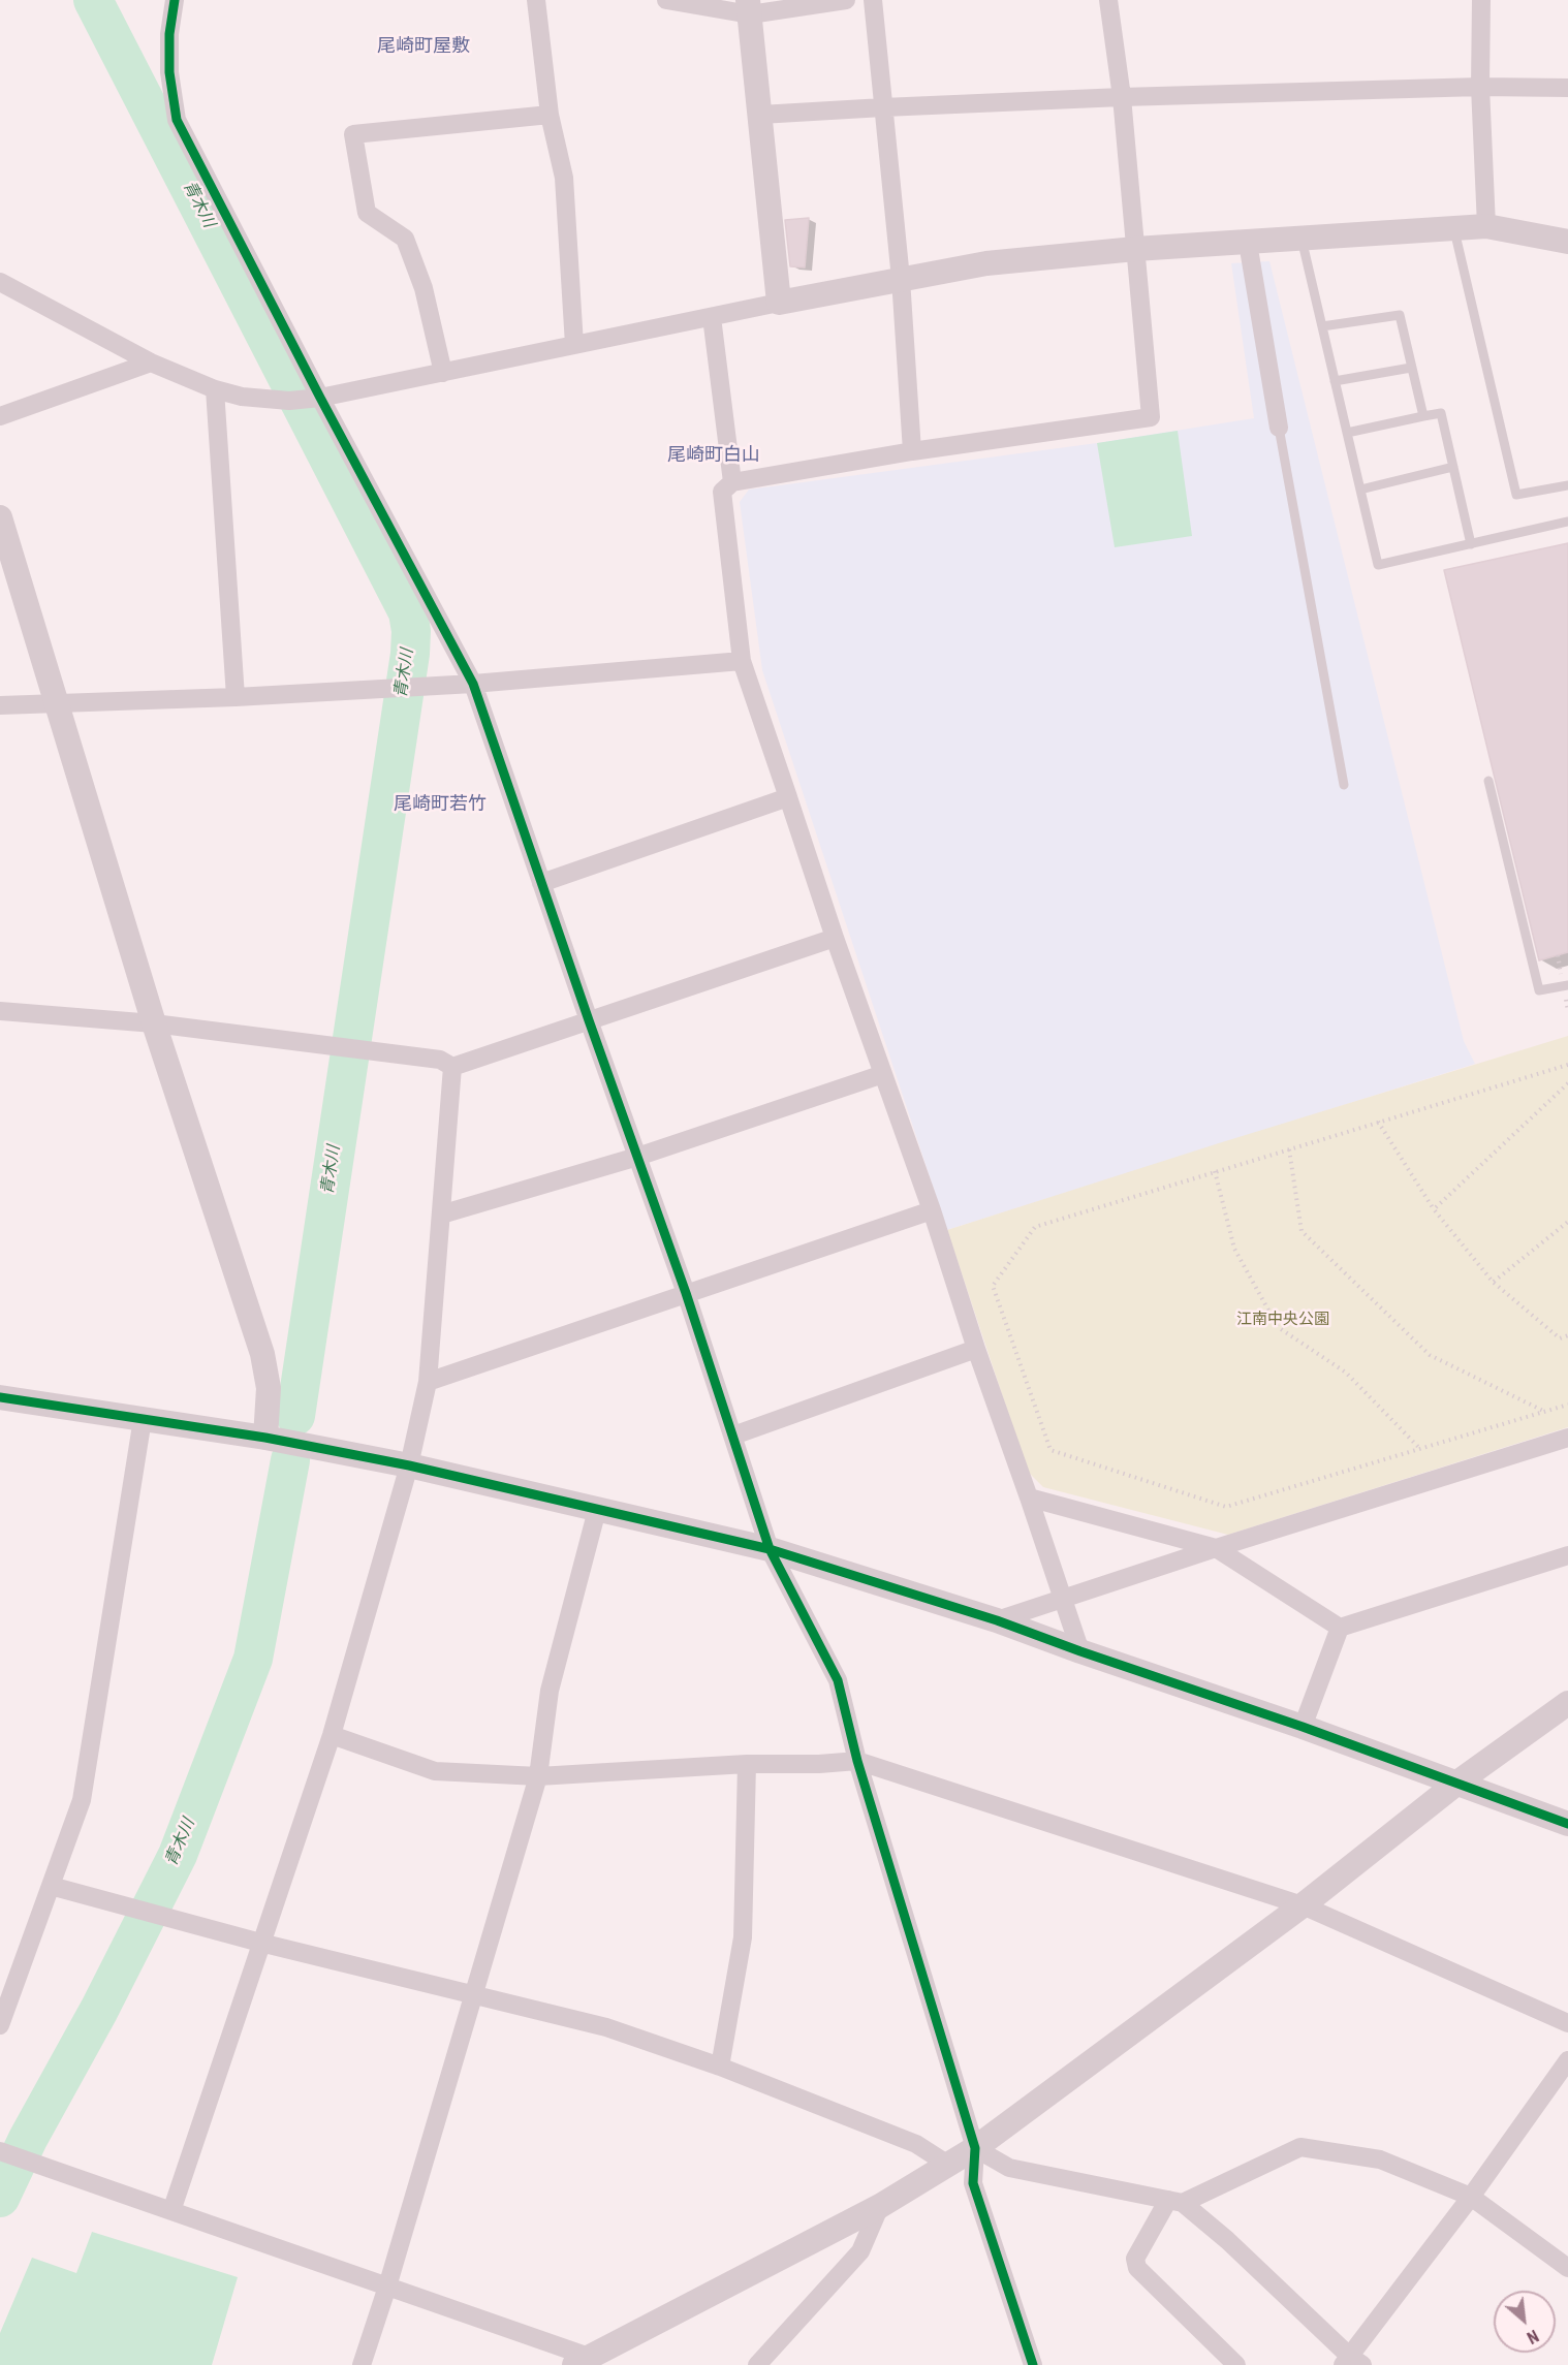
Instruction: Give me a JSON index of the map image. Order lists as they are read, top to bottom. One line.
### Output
{"districts":["尾崎町屋敷","尾崎町白山","尾崎町若竹"],"water":["青木川"],"parks":["江南中央公園"],"north":"bottom right"}
